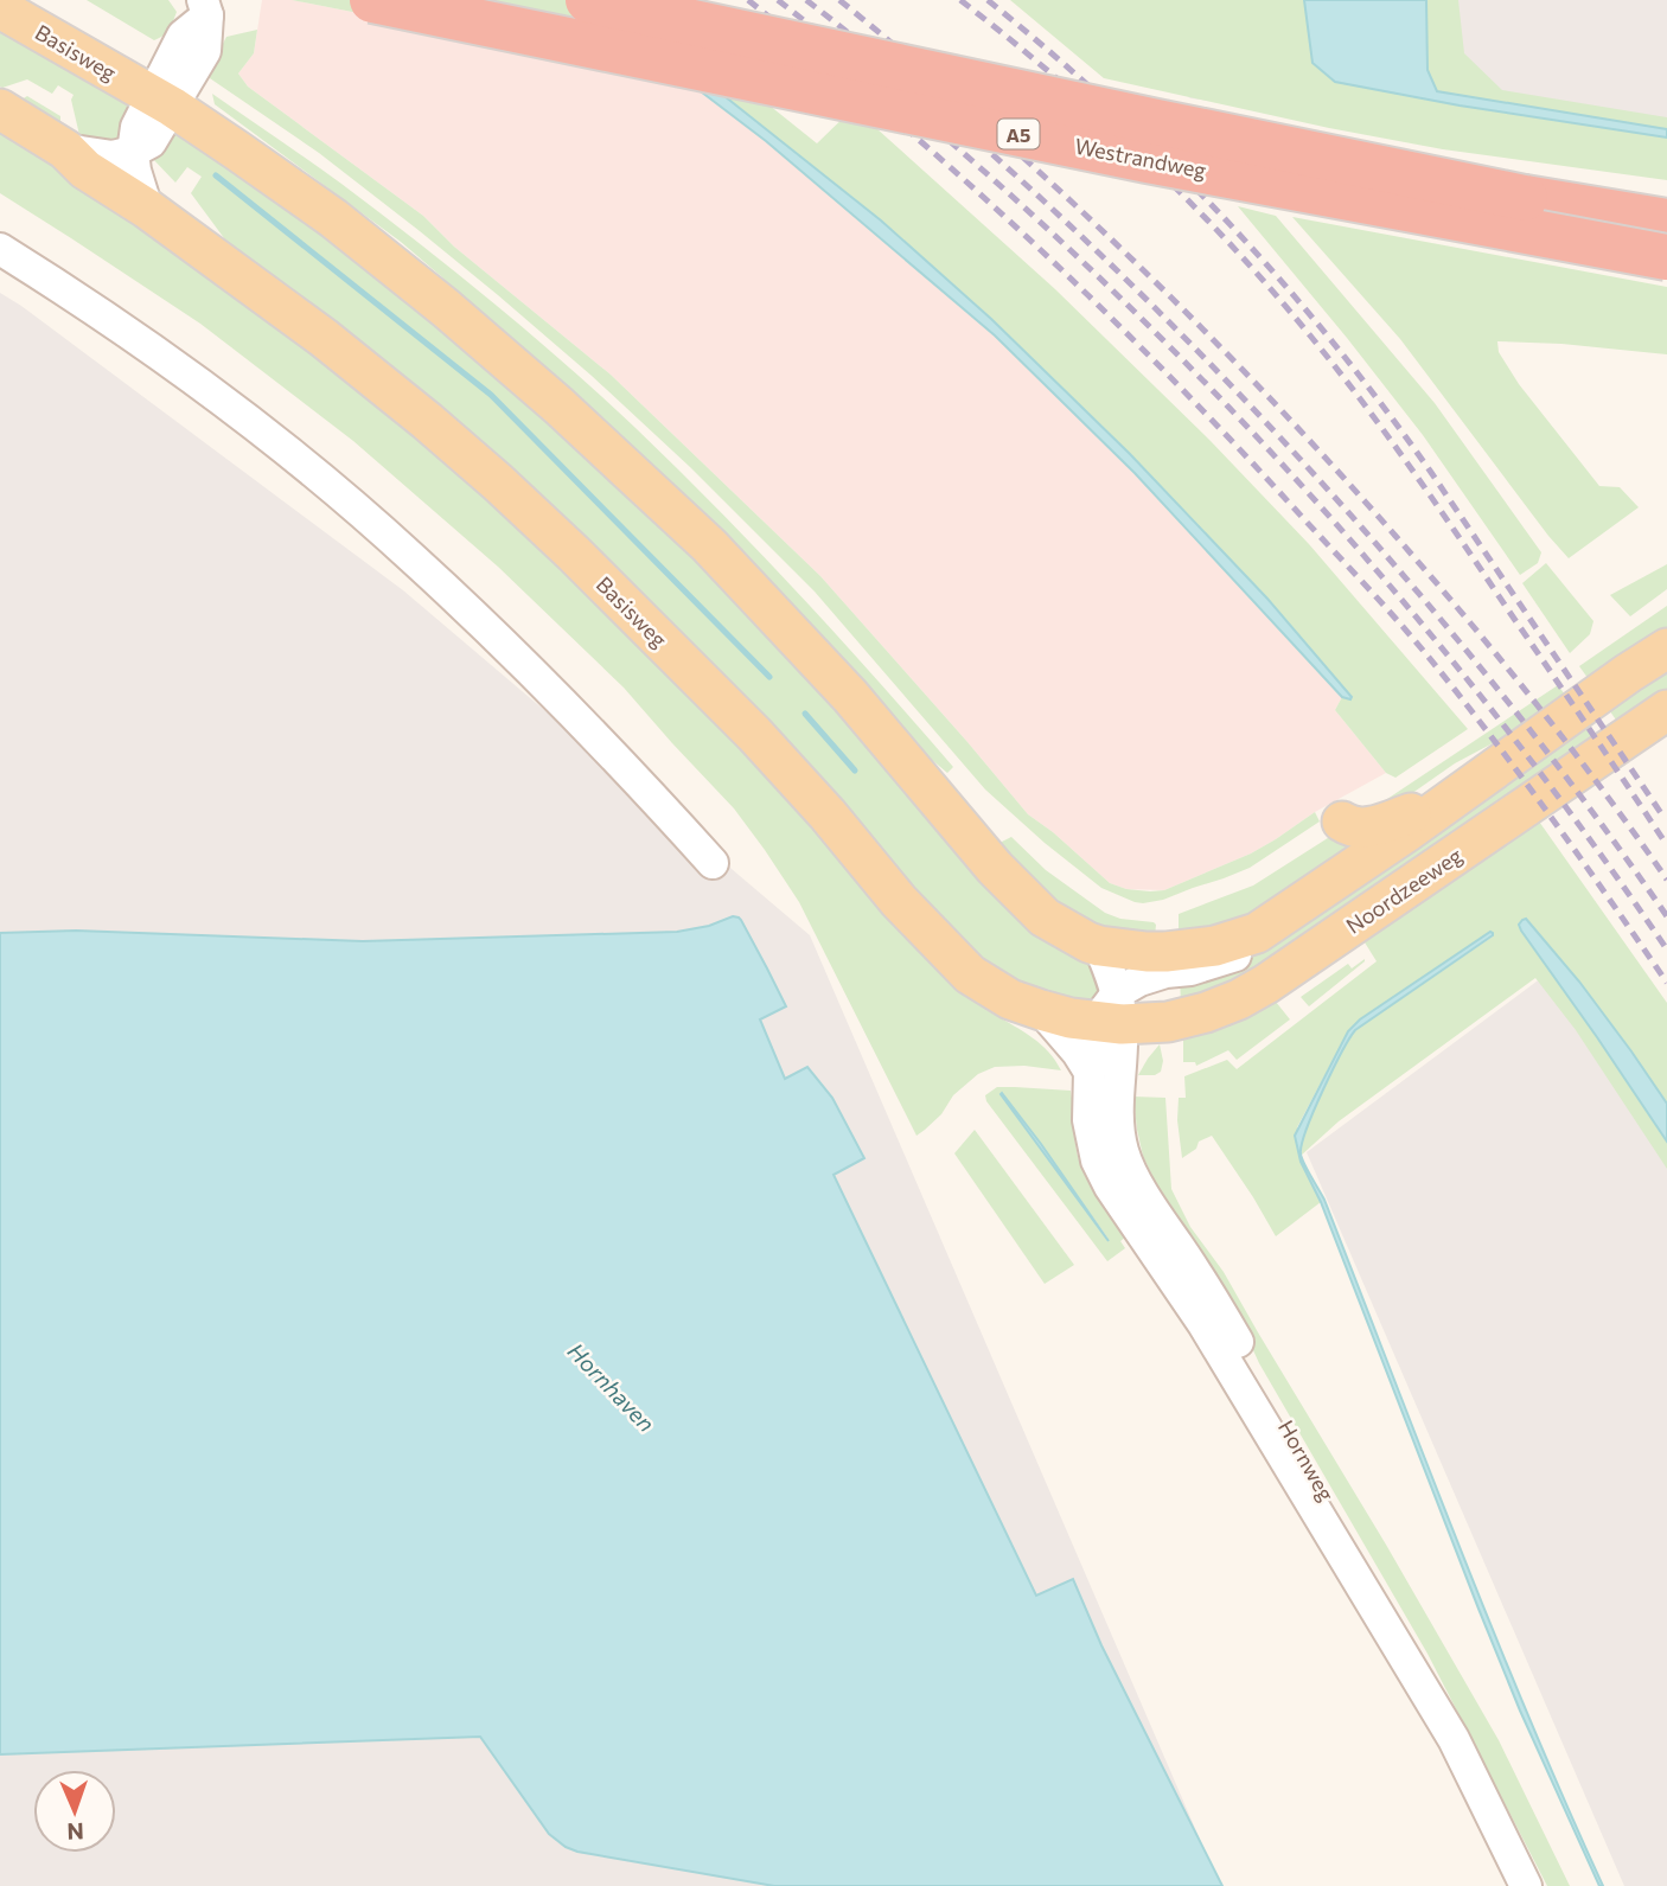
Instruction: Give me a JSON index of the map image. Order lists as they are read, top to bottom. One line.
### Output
{"streets":{"highway":["A5","Westrandweg"],"main road":["Basisweg","Noordzeeweg"],"street":["Hornweg"]},"crossings":[["Basisweg","Noordzeeweg"],["Basisweg","Hornweg"],["Noordzeeweg","Hornweg"]],"water":["Hornhaven"],"north":"bottom"}
